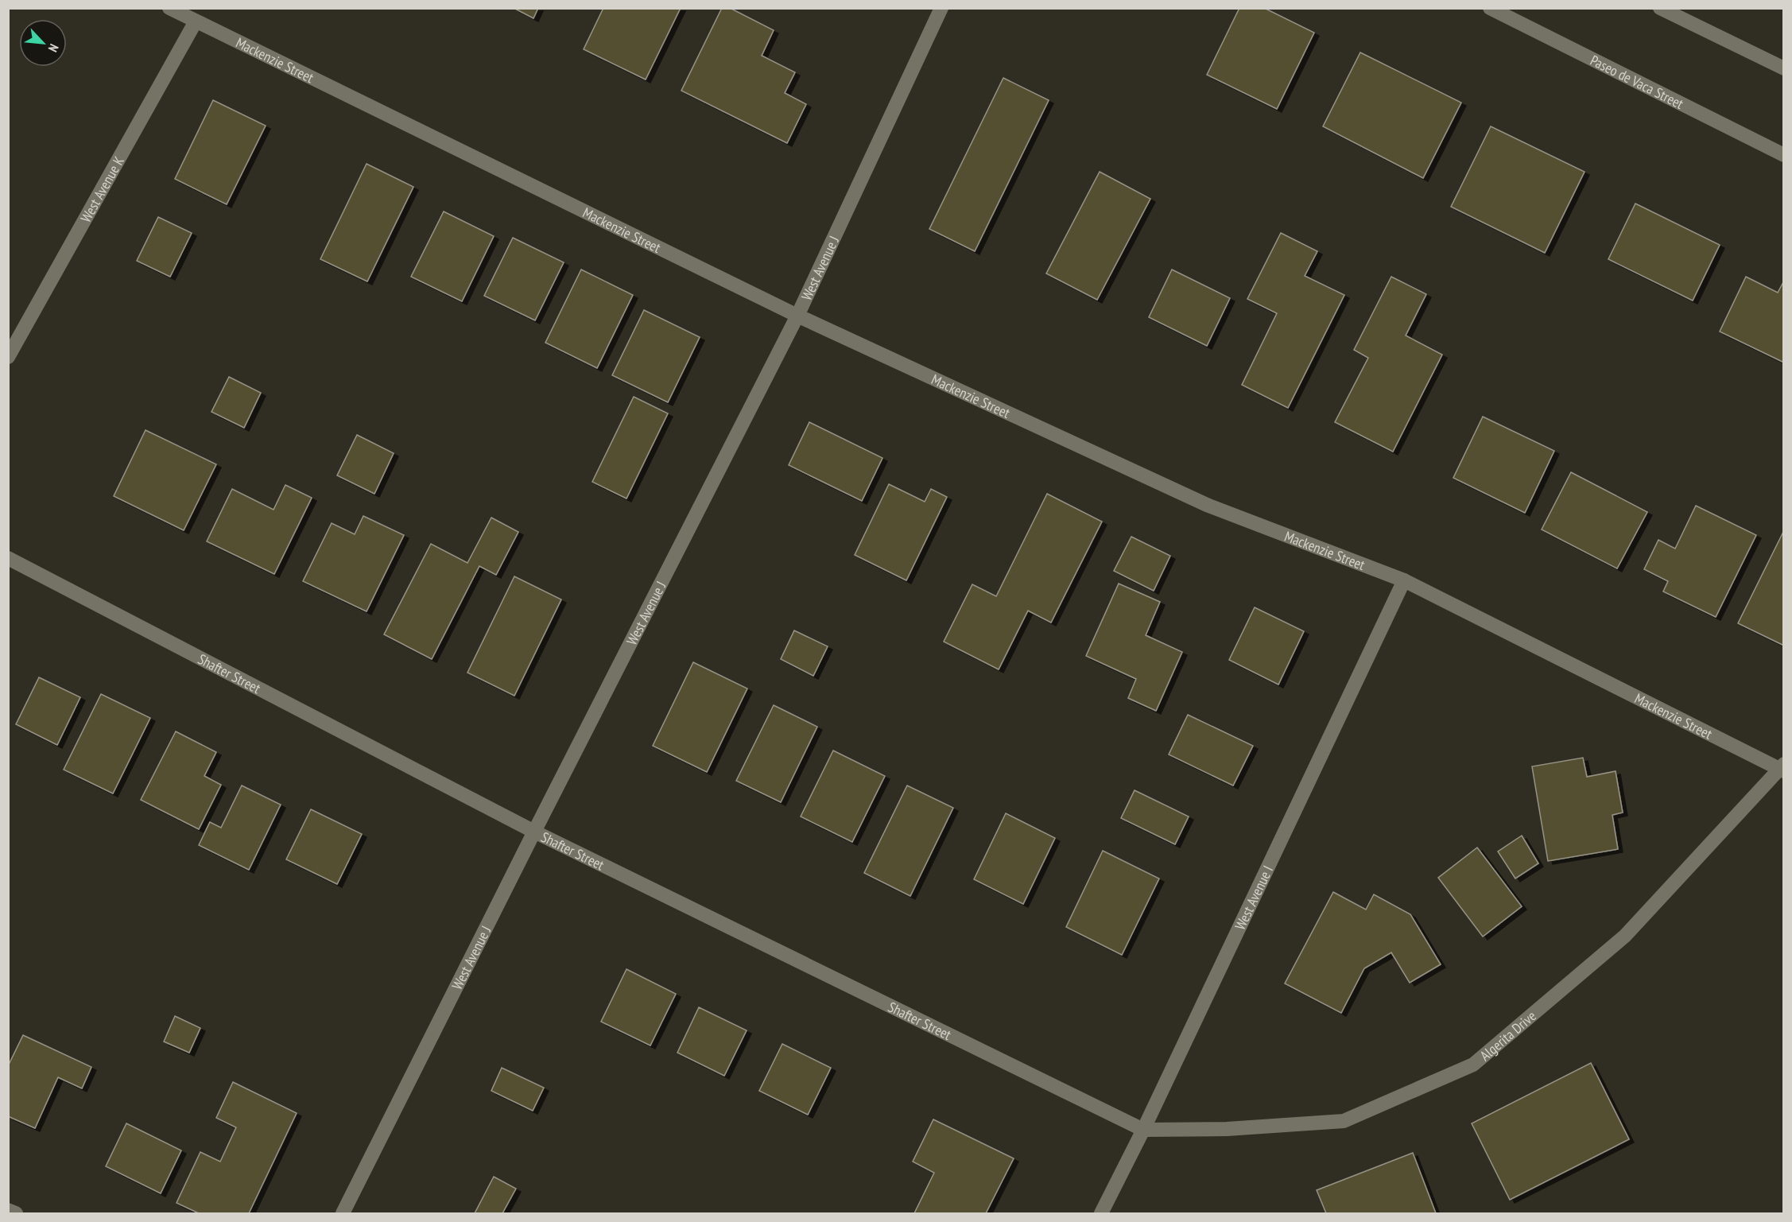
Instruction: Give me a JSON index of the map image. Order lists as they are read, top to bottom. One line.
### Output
{"streets":{"street":["Mackenzie Street","Paseo de Vaca Street","West Avenue K","West Avenue J","Shafter Street","West Avenue I","Algerita Drive"]},"crossings":[["Mackenzie Street","West Avenue K"],["Mackenzie Street","West Avenue J"],["Mackenzie Street","West Avenue I"],["Mackenzie Street","Algerita Drive"],["West Avenue J","Shafter Street"],["Shafter Street","West Avenue I"],["Shafter Street","Algerita Drive"],["West Avenue I","Algerita Drive"]],"north":"bottom right"}
